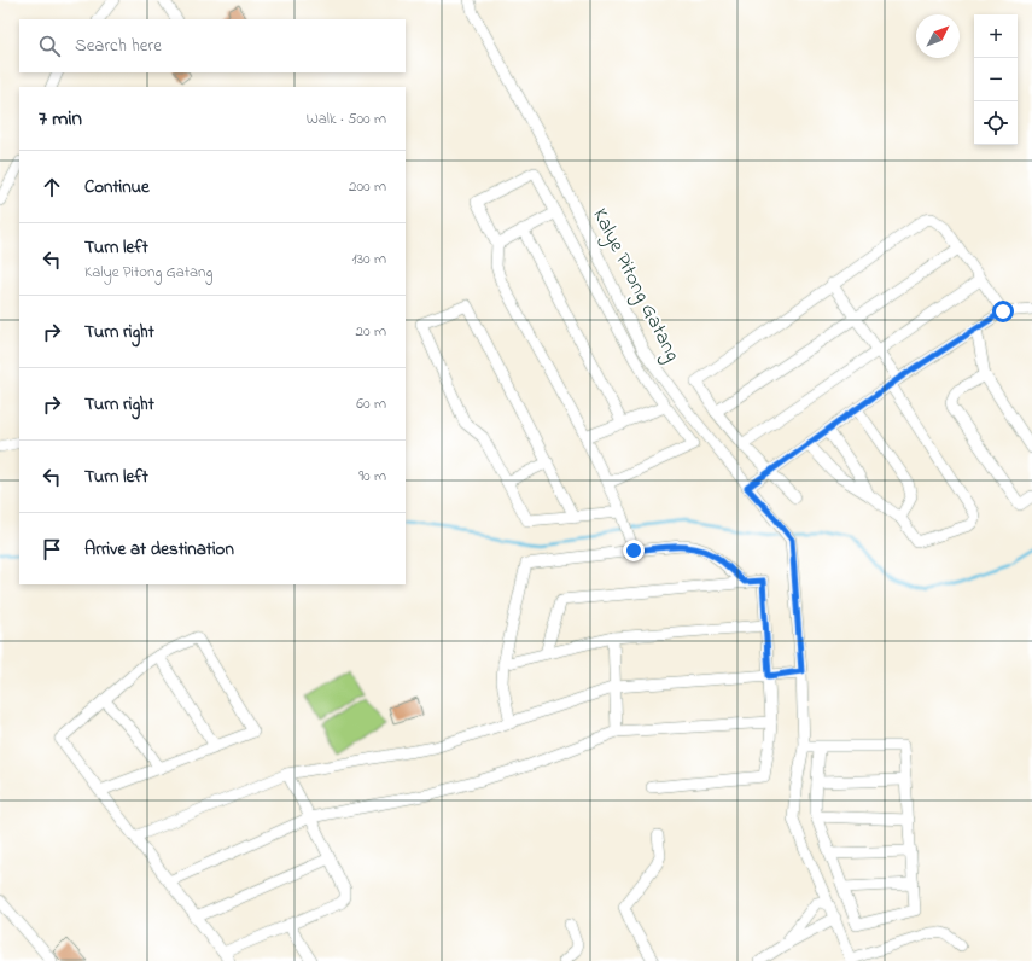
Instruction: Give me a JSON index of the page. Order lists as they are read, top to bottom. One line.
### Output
{"streets":{"street":["Kalye Pitong Gatang"]},"north":"top right","page":{"map_buttons":["+","−"],"search":"Search here","heading":["7 min","Walk · 500 m"],"list":[["Continue","200 m"],["Turn left","Kalye Pitong Gatang","130 m"],["Turn right","20 m"],["Turn right","60 m"],["Turn left","90 m"],"Arrive at destination"]}}
